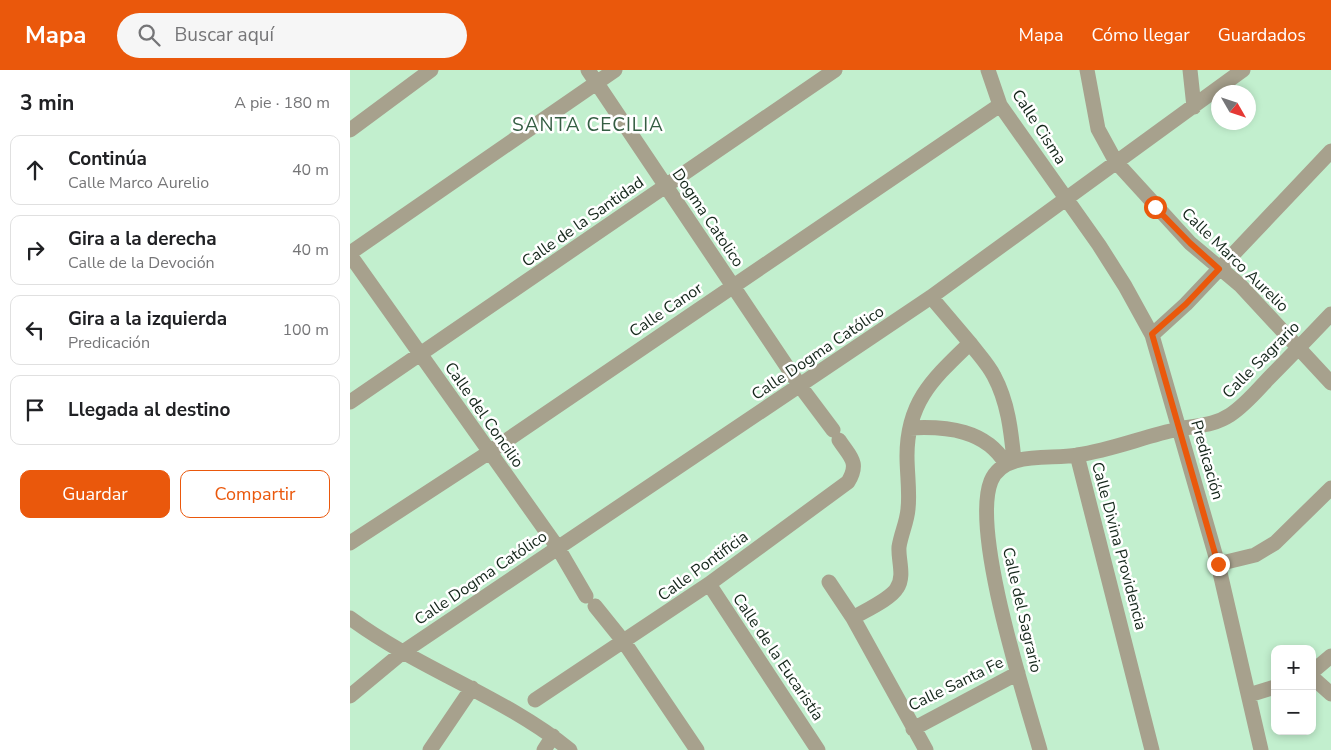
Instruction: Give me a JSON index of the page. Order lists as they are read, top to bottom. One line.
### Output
{"streets":{"street":["Calle Cisma","Dogma Catolico","Calle de la Santidad","Calle Marco Aurelio","Calle Canor","Calle Dogma Católico","Calle Sagrario","Calle del Concilio","Predicación","Calle Divina Providencia","Calle Pontificia","Calle del Sagrario","Calle de la Eucaristía","Calle Santa Fe"]},"crossings":[["Calle Cisma","Calle Canor"],["Calle Cisma","Calle Dogma Católico"],["Calle Cisma","Predicación"],["Dogma Catolico","Calle de la Santidad"],["Dogma Catolico","Calle Canor"],["Dogma Catolico","Calle Dogma Católico"],["Dogma Catolico","Calle Pontificia"],["Calle de la Santidad","Calle del Concilio"],["Calle Marco Aurelio","Calle Dogma Católico"],["Calle Marco Aurelio","Calle Sagrario"],["Calle Canor","Calle del Concilio"],["Calle Dogma Católico","Calle del Concilio"],["Calle Dogma Católico","Predicación"],["Calle Dogma Católico","Calle Pontificia"],["Calle Sagrario","Predicación"],["Calle Sagrario","Calle Divina Providencia"],["Calle del Concilio","Calle Pontificia"],["Predicación","Calle Divina Providencia"],["Calle Pontificia","Calle de la Eucaristía"],["Calle del Sagrario","Calle Santa Fe"]],"districts":["SANTA CECILIA"],"north":"bottom right","page":{"header":"Mapa","search":"Buscar aquí","nav":["Mapa","Cómo llegar","Guardados"],"heading":["3 min","A pie · 180 m"],"list":[["Continúa","Calle Marco Aurelio","40 m"],["Gira a la derecha","Calle de la Devoción","40 m"],["Gira a la izquierda","Predicación","100 m"],"Llegada al destino"],"buttons":["Guardar","Compartir"],"map_buttons":["+","−"]}}
